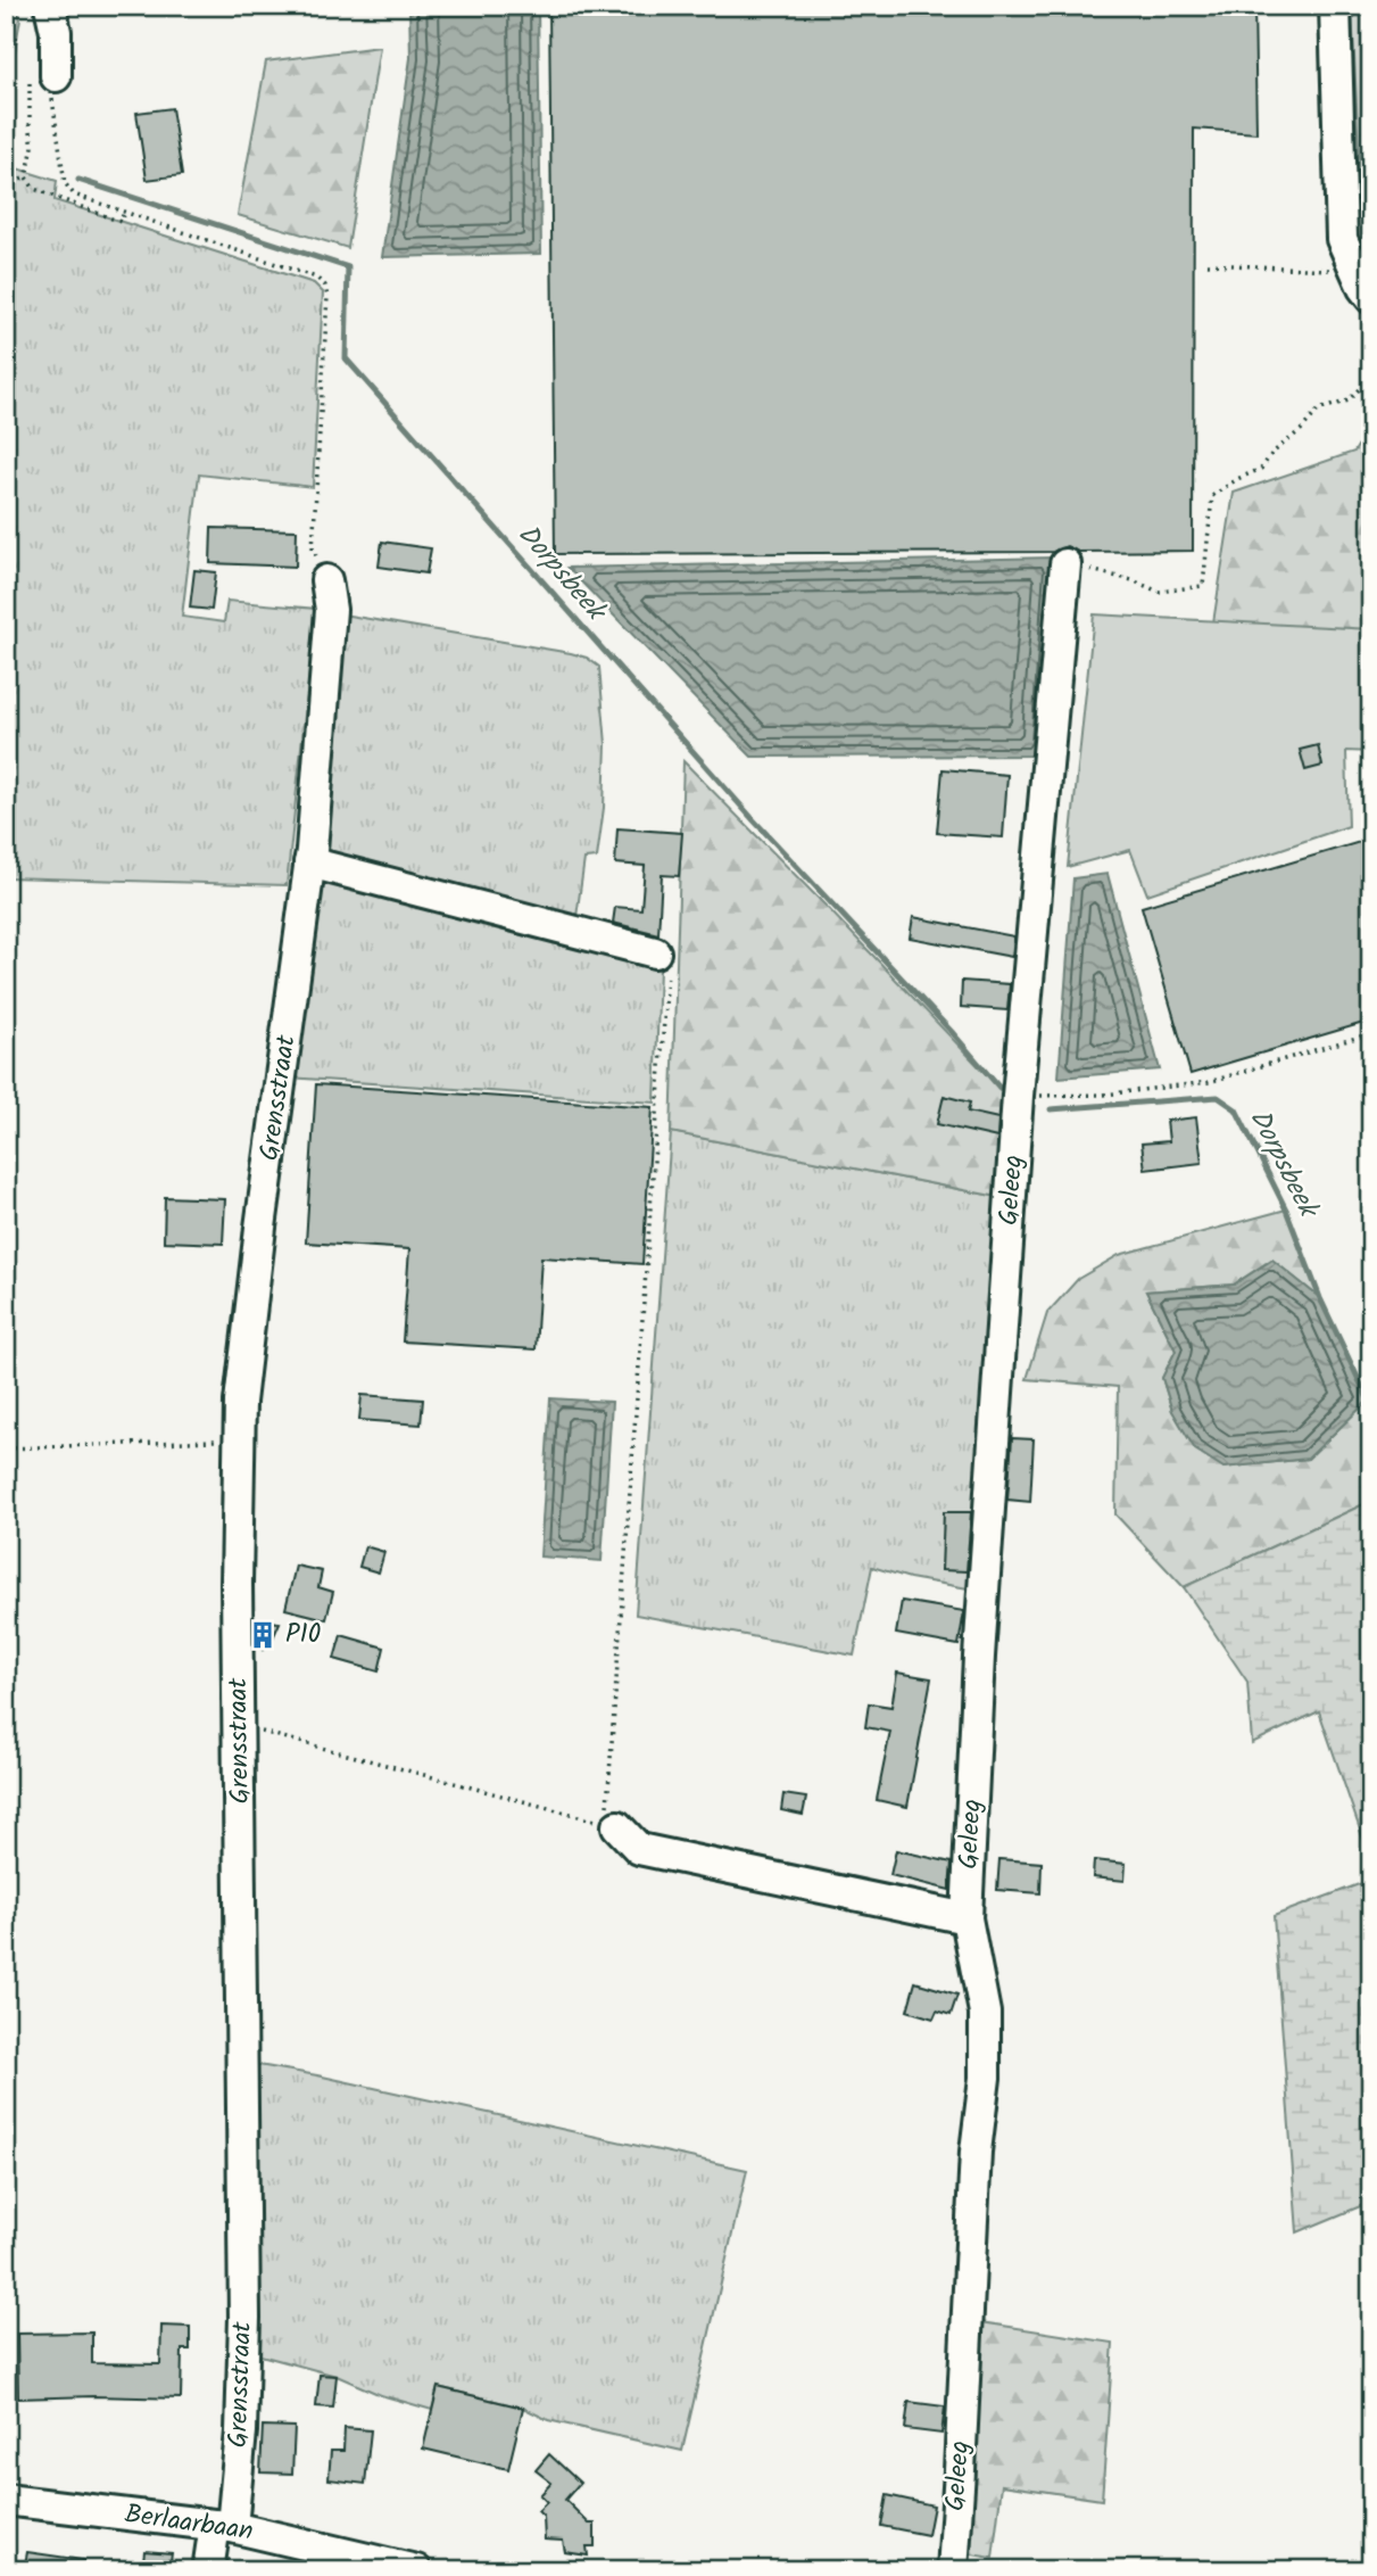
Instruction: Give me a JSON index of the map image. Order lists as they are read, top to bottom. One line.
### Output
{"streets":{"street":["Grensstraat","Geleeg","Berlaarbaan"]},"crossings":[["Grensstraat","Berlaarbaan"]],"water":["Dorpsbeek"],"places":{"building":["P10"]}}
